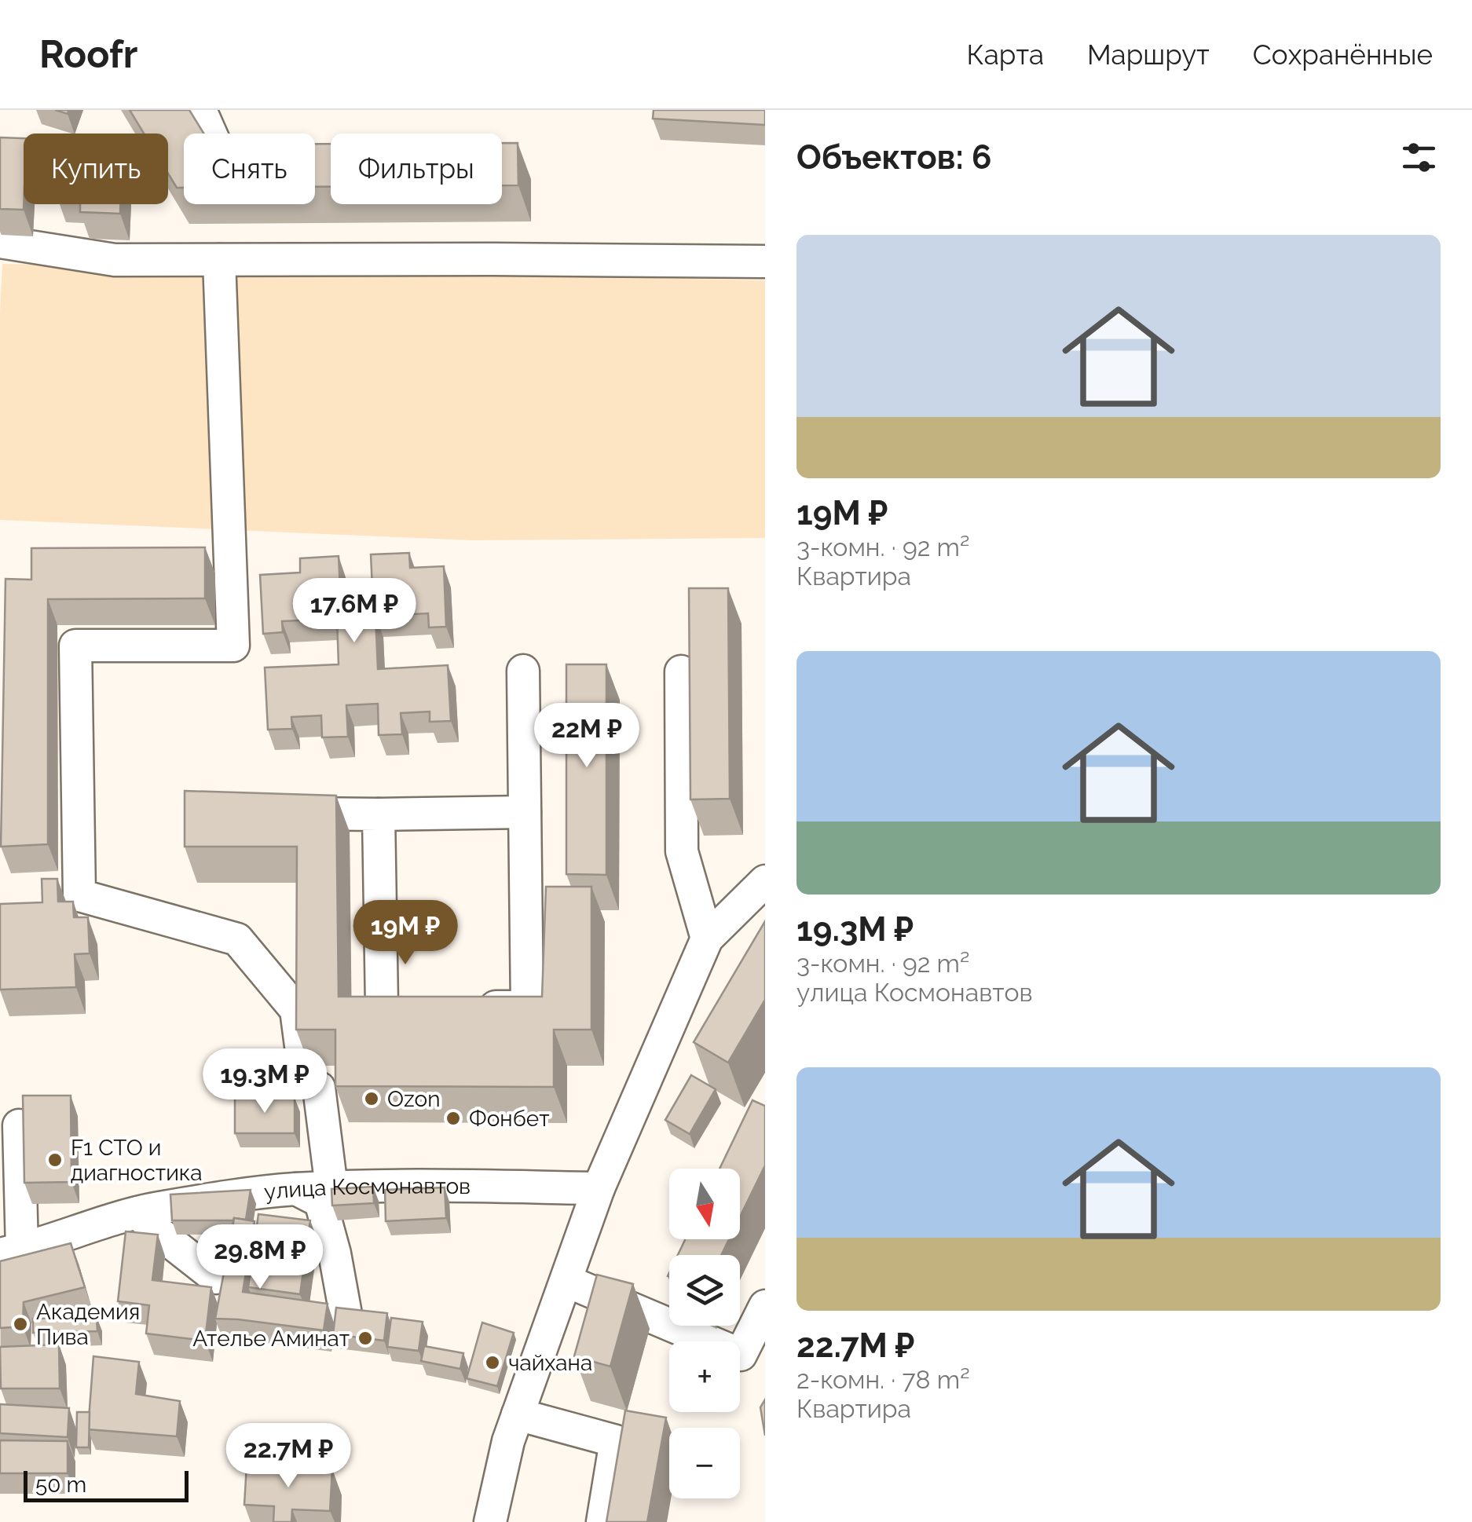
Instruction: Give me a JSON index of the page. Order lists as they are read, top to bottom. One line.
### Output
{"streets":{"street":["улица Космонавтов"]},"places":["Ozon","Фонбет","F1 СТО и диагностика","Академия Пива","Ателье Аминат","чайхана"],"scale_bar":"50 m","north":"bottom","page":{"header":"Roofr","nav":["Карта","Маршрут","Сохранённые"],"heading":"Объектов: 6","chip":["Купить","Снять","Фильтры"],"list":[{"name":"19M ₽","note":"3-комн. · 92 m² · Квартира"},{"name":"19.3M ₽","note":"3-комн. · 92 m² · улица Космонавтов"},{"name":"22.7M ₽","note":"2-комн. · 78 m² · Квартира"}],"price":["17.6M ₽","22M ₽","19M ₽","19.3M ₽","29.8M ₽","22.7M ₽"],"map_buttons":["+","−"],"scale":"50 m"}}
